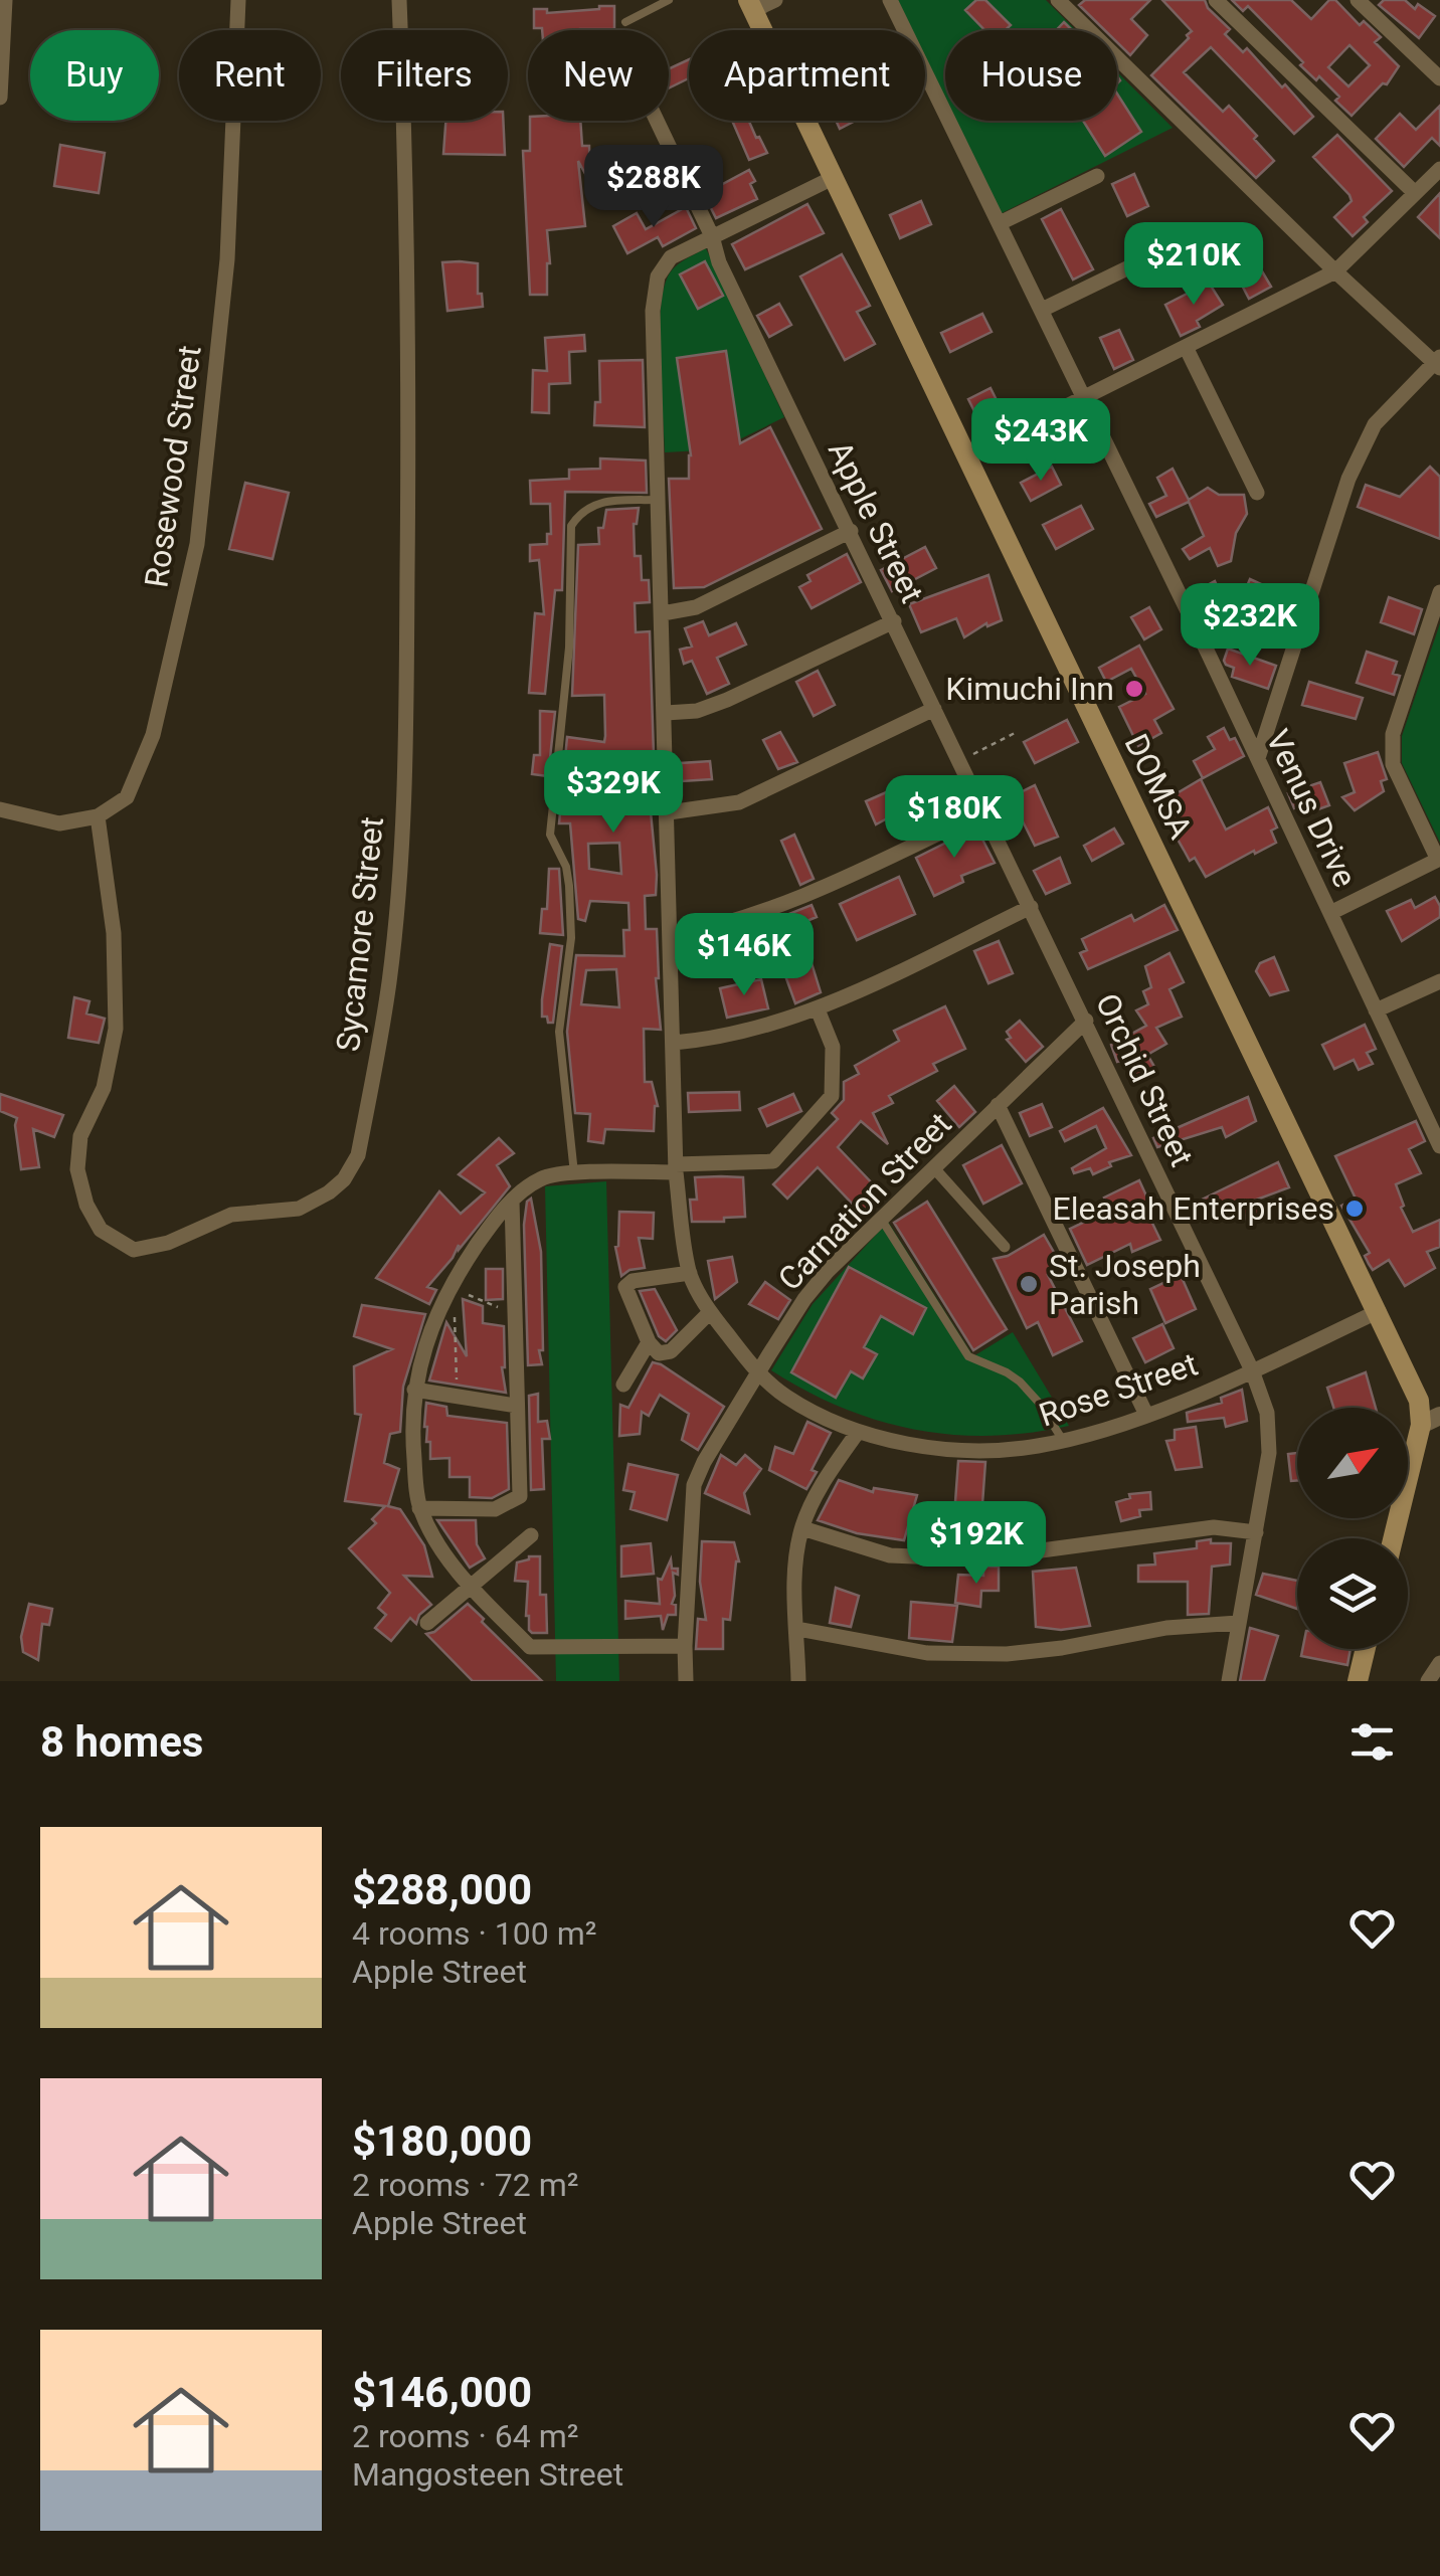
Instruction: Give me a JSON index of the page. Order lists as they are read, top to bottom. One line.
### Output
{"streets":{"main road":["DOMSA"],"street":["Rosewood Street","Apple Street","Venus Drive","Sycamore Street","Orchid Street","Carnation Street","Rose Street"]},"crossings":[["Rosewood Street","Sycamore Street"],["Apple Street","Orchid Street"],["Apple Street","Rose Street"],["DOMSA","Rose Street"],["Orchid Street","Carnation Street"],["Orchid Street","Rose Street"],["Carnation Street","Rose Street"]],"places":["Kimuchi Inn","Eleasah Enterprises","St. Joseph Parish"],"north":"top right","page":{"chip":["Buy","Rent","Filters","New","Apartment","House"],"price":["$288K","$210K","$243K","$232K","$329K","$180K","$146K","$192K"],"heading":"8 homes","list":[{"name":"$288,000","note":"4 rooms · 100 m² · Apple Street"},{"name":"$180,000","note":"2 rooms · 72 m² · Apple Street"},{"name":"$146,000","note":"2 rooms · 64 m² · Mangosteen Street"}]}}
